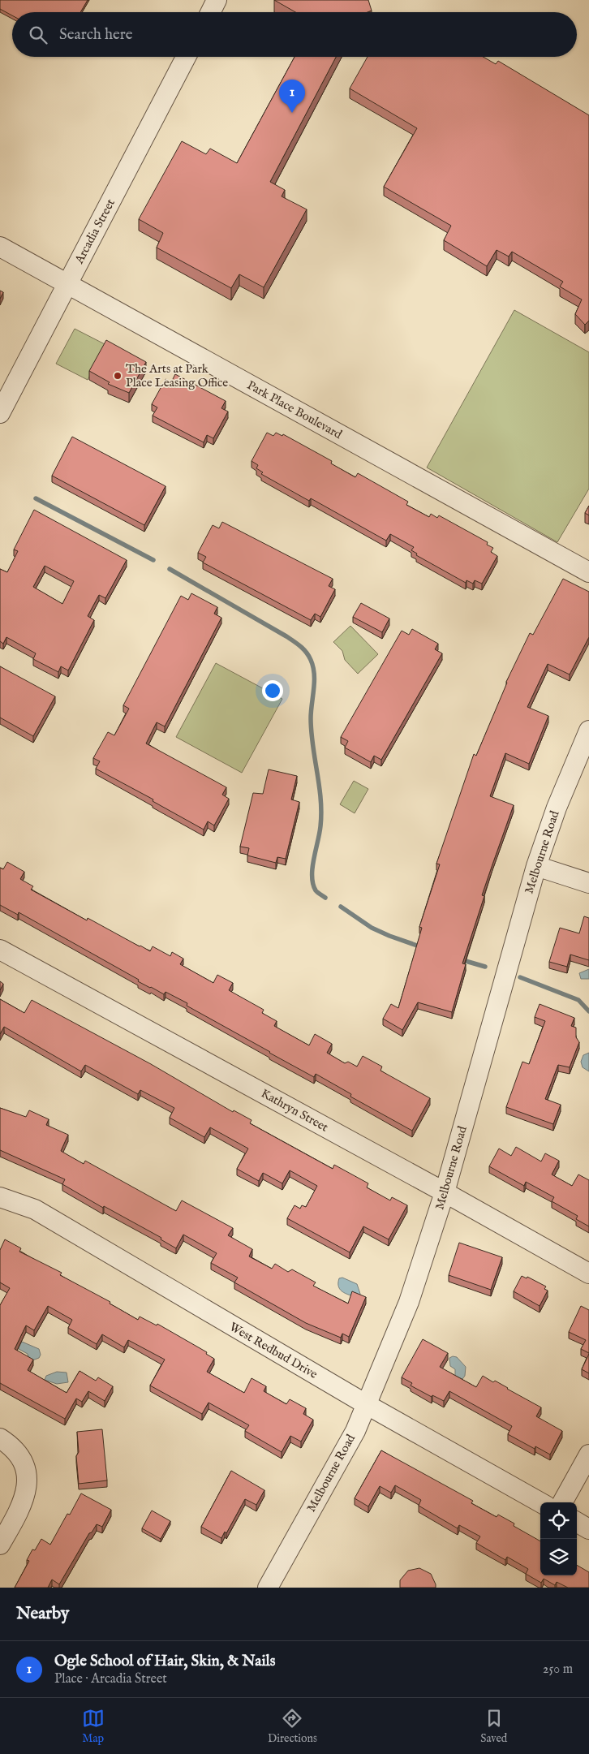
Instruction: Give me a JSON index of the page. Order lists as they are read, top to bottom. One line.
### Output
{"streets":{"street":["Arcadia Street","Park Place Boulevard","Melbourne Road","Kathryn Street","West Redbud Drive"]},"crossings":[["Arcadia Street","Park Place Boulevard"],["Melbourne Road","Kathryn Street"],["Melbourne Road","West Redbud Drive"]],"places":["The Arts at Park Place Leasing Office"],"page":{"search":"Search here","pins":"1","heading":"Nearby","list":[{"mark":"1","name":"Ogle School of Hair, Skin, & Nails","note":"Place · Arcadia Street","value":"250 m"}],"nav":["Map","Directions","Saved"]}}
